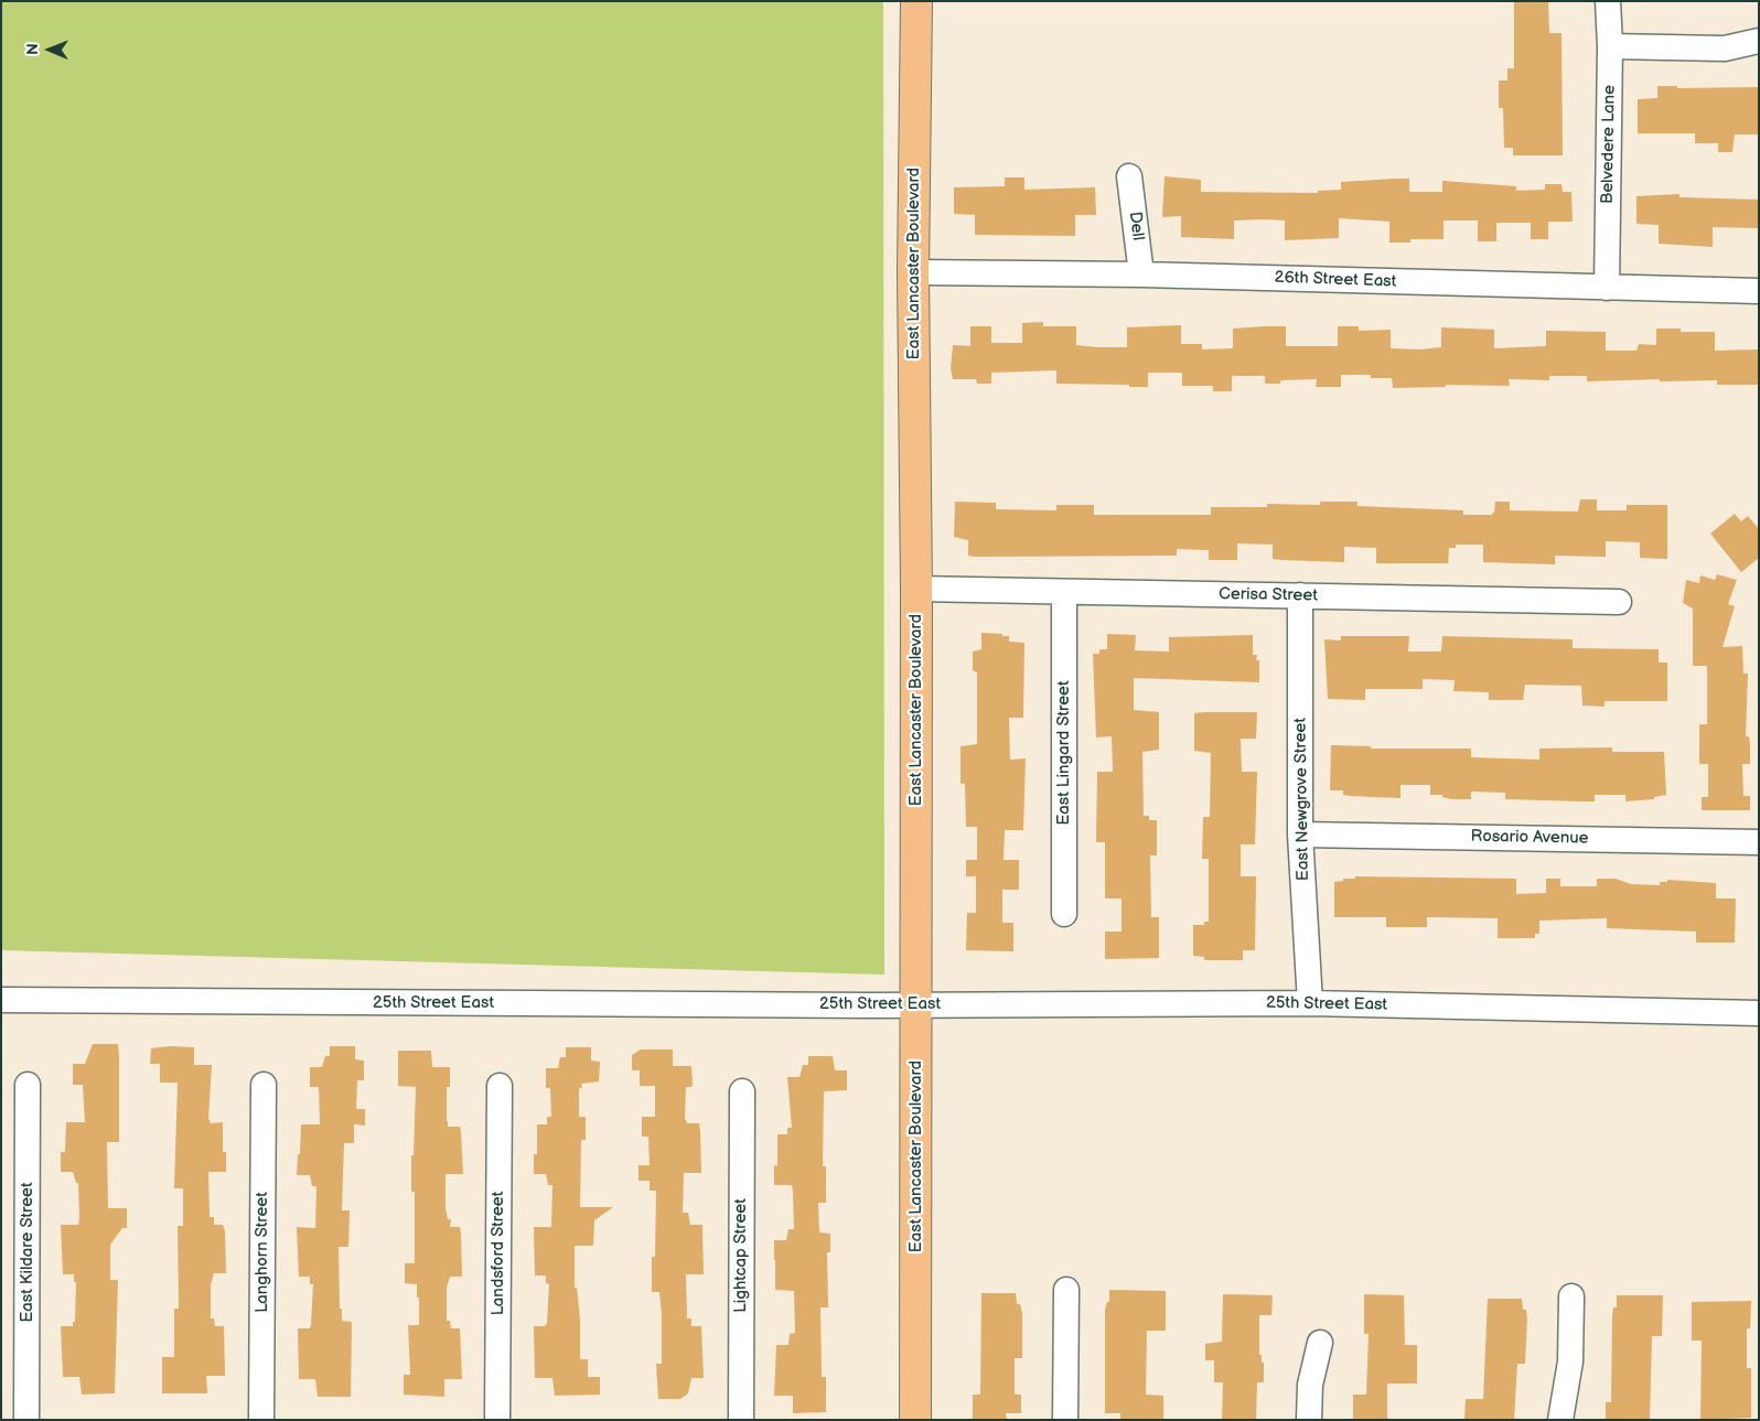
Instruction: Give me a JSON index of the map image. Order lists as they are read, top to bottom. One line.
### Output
{"streets":{"main road":["East Lancaster Boulevard"],"street":["Belvedere Lane","Dell","26th Street East","Cerisa Street","East Lingard Street","East Newgrove Street","Rosario Avenue","25th Street East","East Kildare Street","Langhorn Street","Landsford Street","Lightcap Street"]},"crossings":[["Belvedere Lane","26th Street East"],["Dell","26th Street East"],["East Lancaster Boulevard","26th Street East"],["East Lancaster Boulevard","Cerisa Street"],["East Lancaster Boulevard","25th Street East"],["Cerisa Street","East Lingard Street"],["Cerisa Street","East Newgrove Street"],["East Newgrove Street","Rosario Avenue"],["East Newgrove Street","25th Street East"]],"north":"left"}
